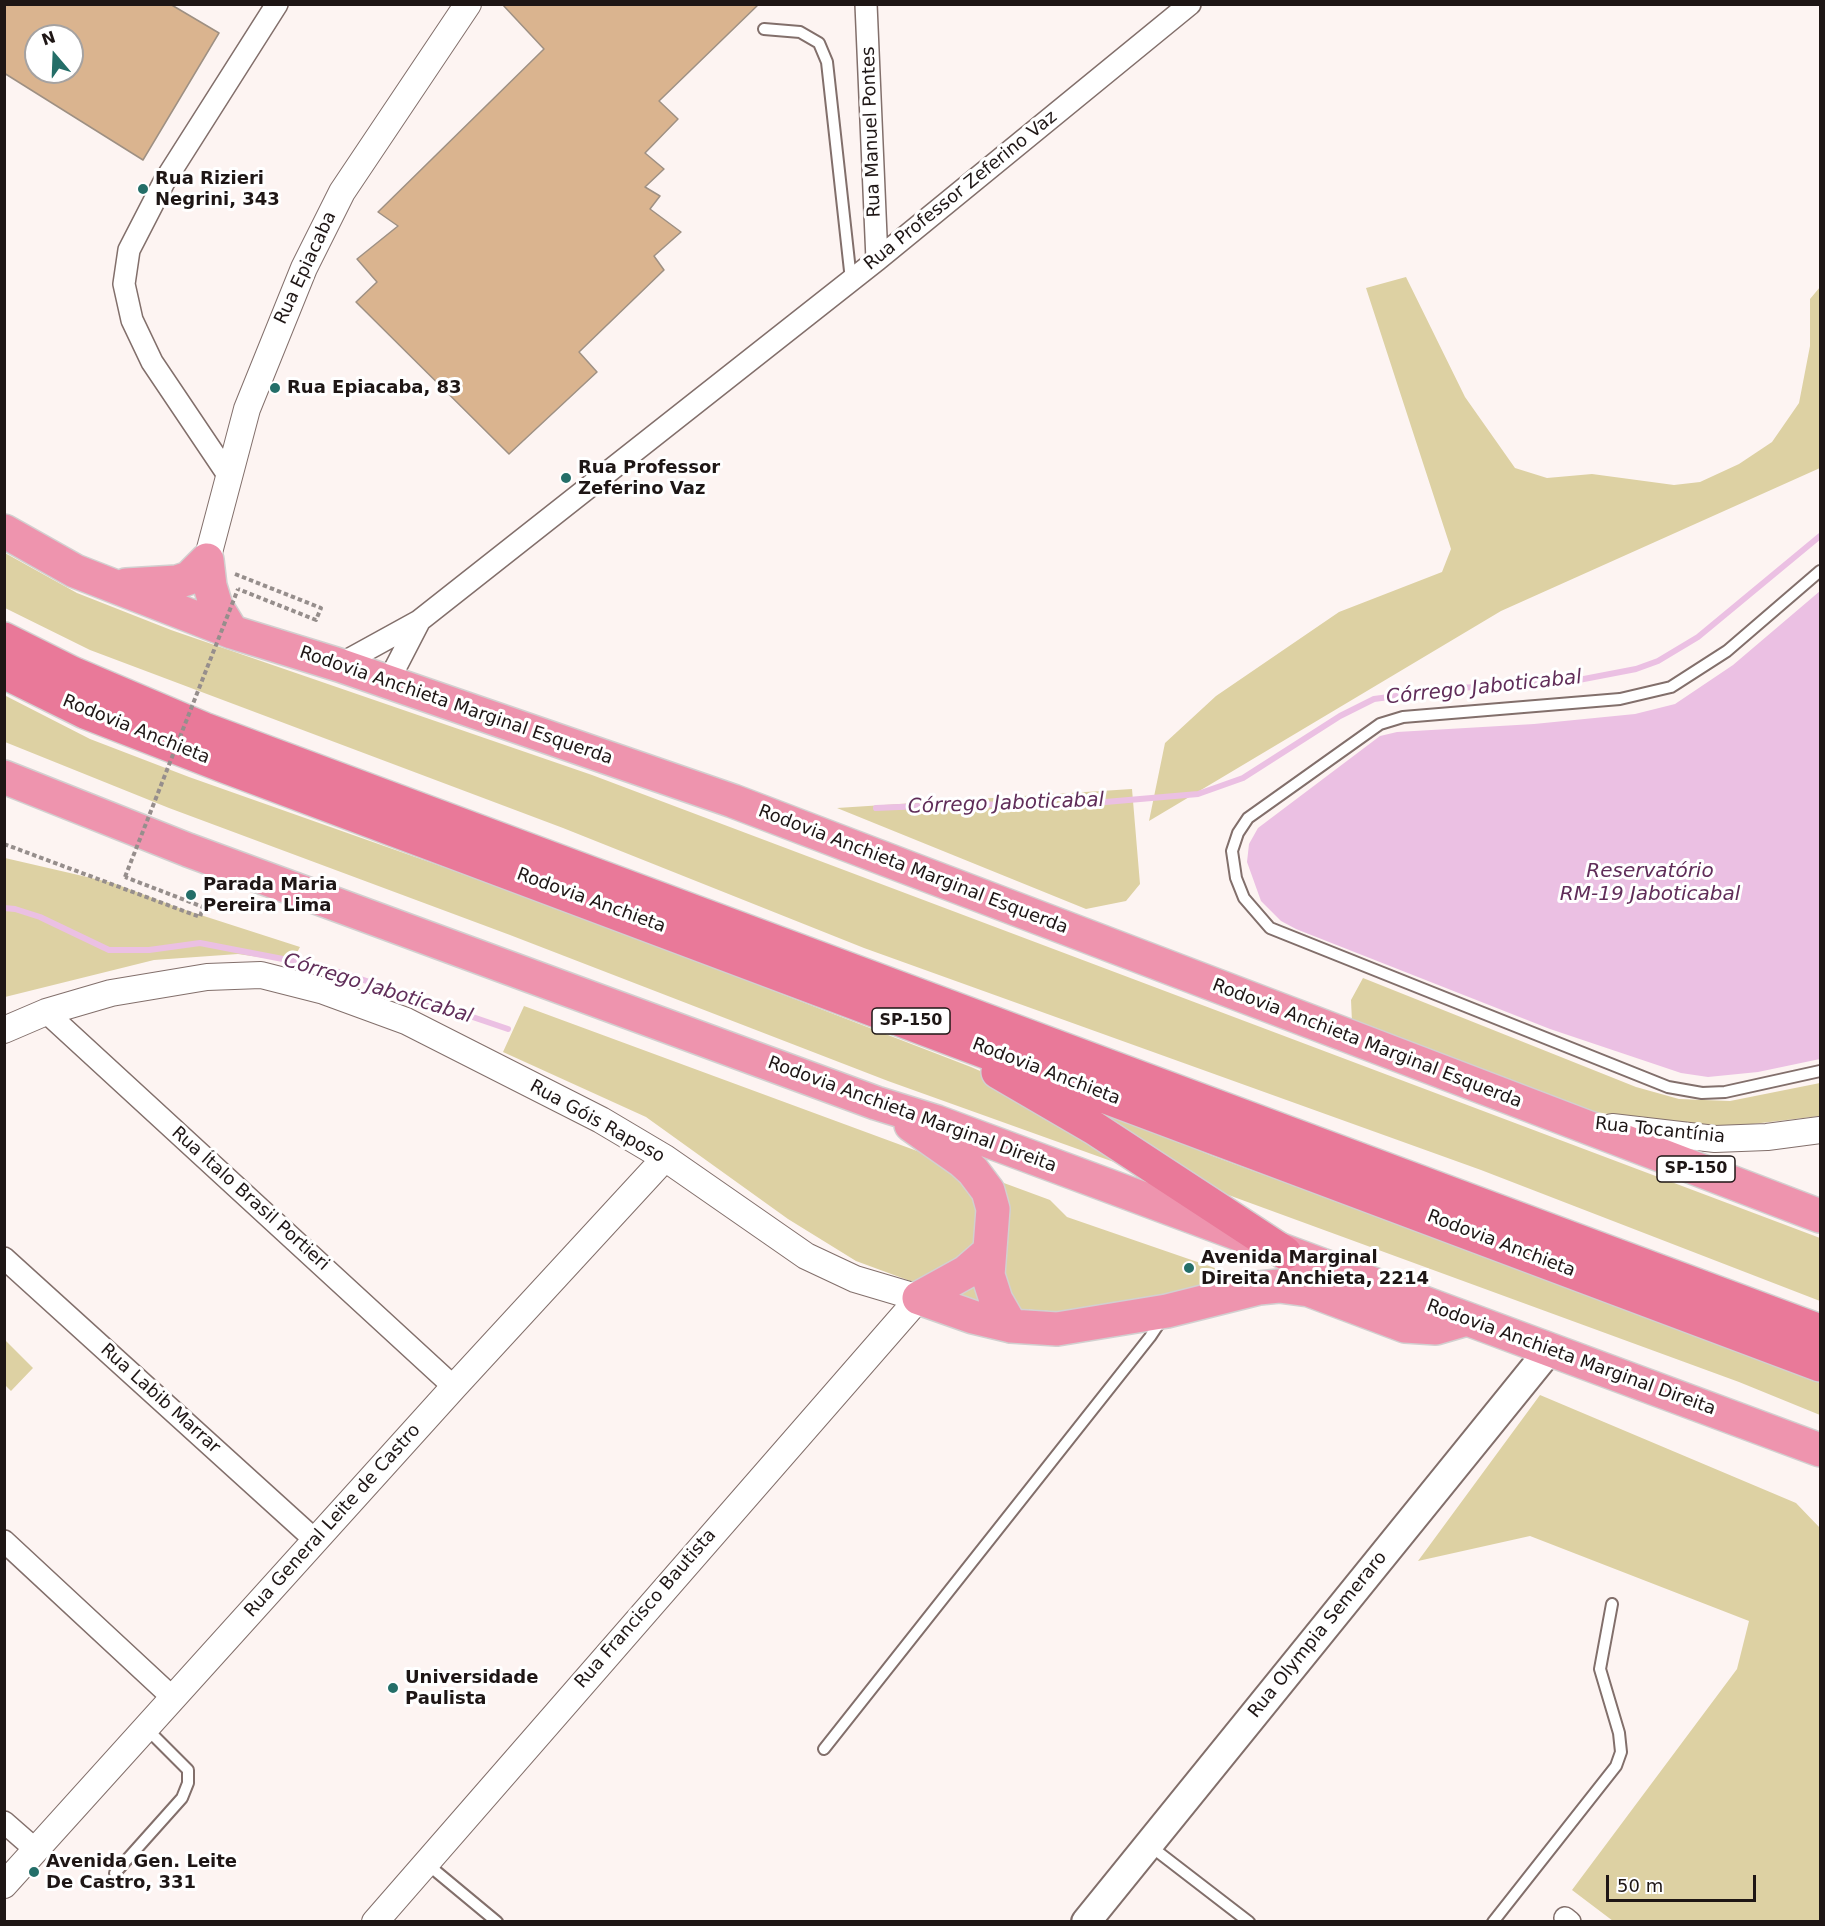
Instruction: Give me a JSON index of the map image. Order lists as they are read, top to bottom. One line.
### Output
{"streets":{"highway":["Rodovia Anchieta Marginal Esquerda","Rodovia Anchieta","SP-150","Rodovia Anchieta Marginal Direita"],"main road":["Rua Olympia Semeraro"],"street":["Rua Manuel Pontes","Rua Professor Zeferino Vaz","Rua Epiacaba","Rua Góis Raposo","Rua Tocantínia","Rua Ítalo Brasil Portieri","Rua Labib Marrar","Rua General Leite de Castro","Rua Francisco Bautista"]},"crossings":[["Rua Manuel Pontes","Rua Professor Zeferino Vaz"],["Rua Professor Zeferino Vaz","Rodovia Anchieta Marginal Esquerda"],["Rodovia Anchieta Marginal Esquerda","Rua Tocantínia"],["Rodovia Anchieta Marginal Direita","Rua Olympia Semeraro"],["Rua Góis Raposo","Rua Ítalo Brasil Portieri"],["Rua Góis Raposo","Rua General Leite de Castro"],["Rua Góis Raposo","Rua Francisco Bautista"],["Rua Ítalo Brasil Portieri","Rua General Leite de Castro"],["Rua Labib Marrar","Rua General Leite de Castro"]],"water":["Córrego Jaboticabal","Reservatório RM-19 Jaboticabal"],"places":["Rua Rizieri Negrini, 343","Rua Epiacaba, 83","Rua Professor Zeferino Vaz","Parada Maria Pereira Lima","Avenida Marginal Direita Anchieta, 2214","Universidade Paulista","Avenida Gen. Leite De Castro, 331"],"scale_bar":"50 m","north":"top"}
